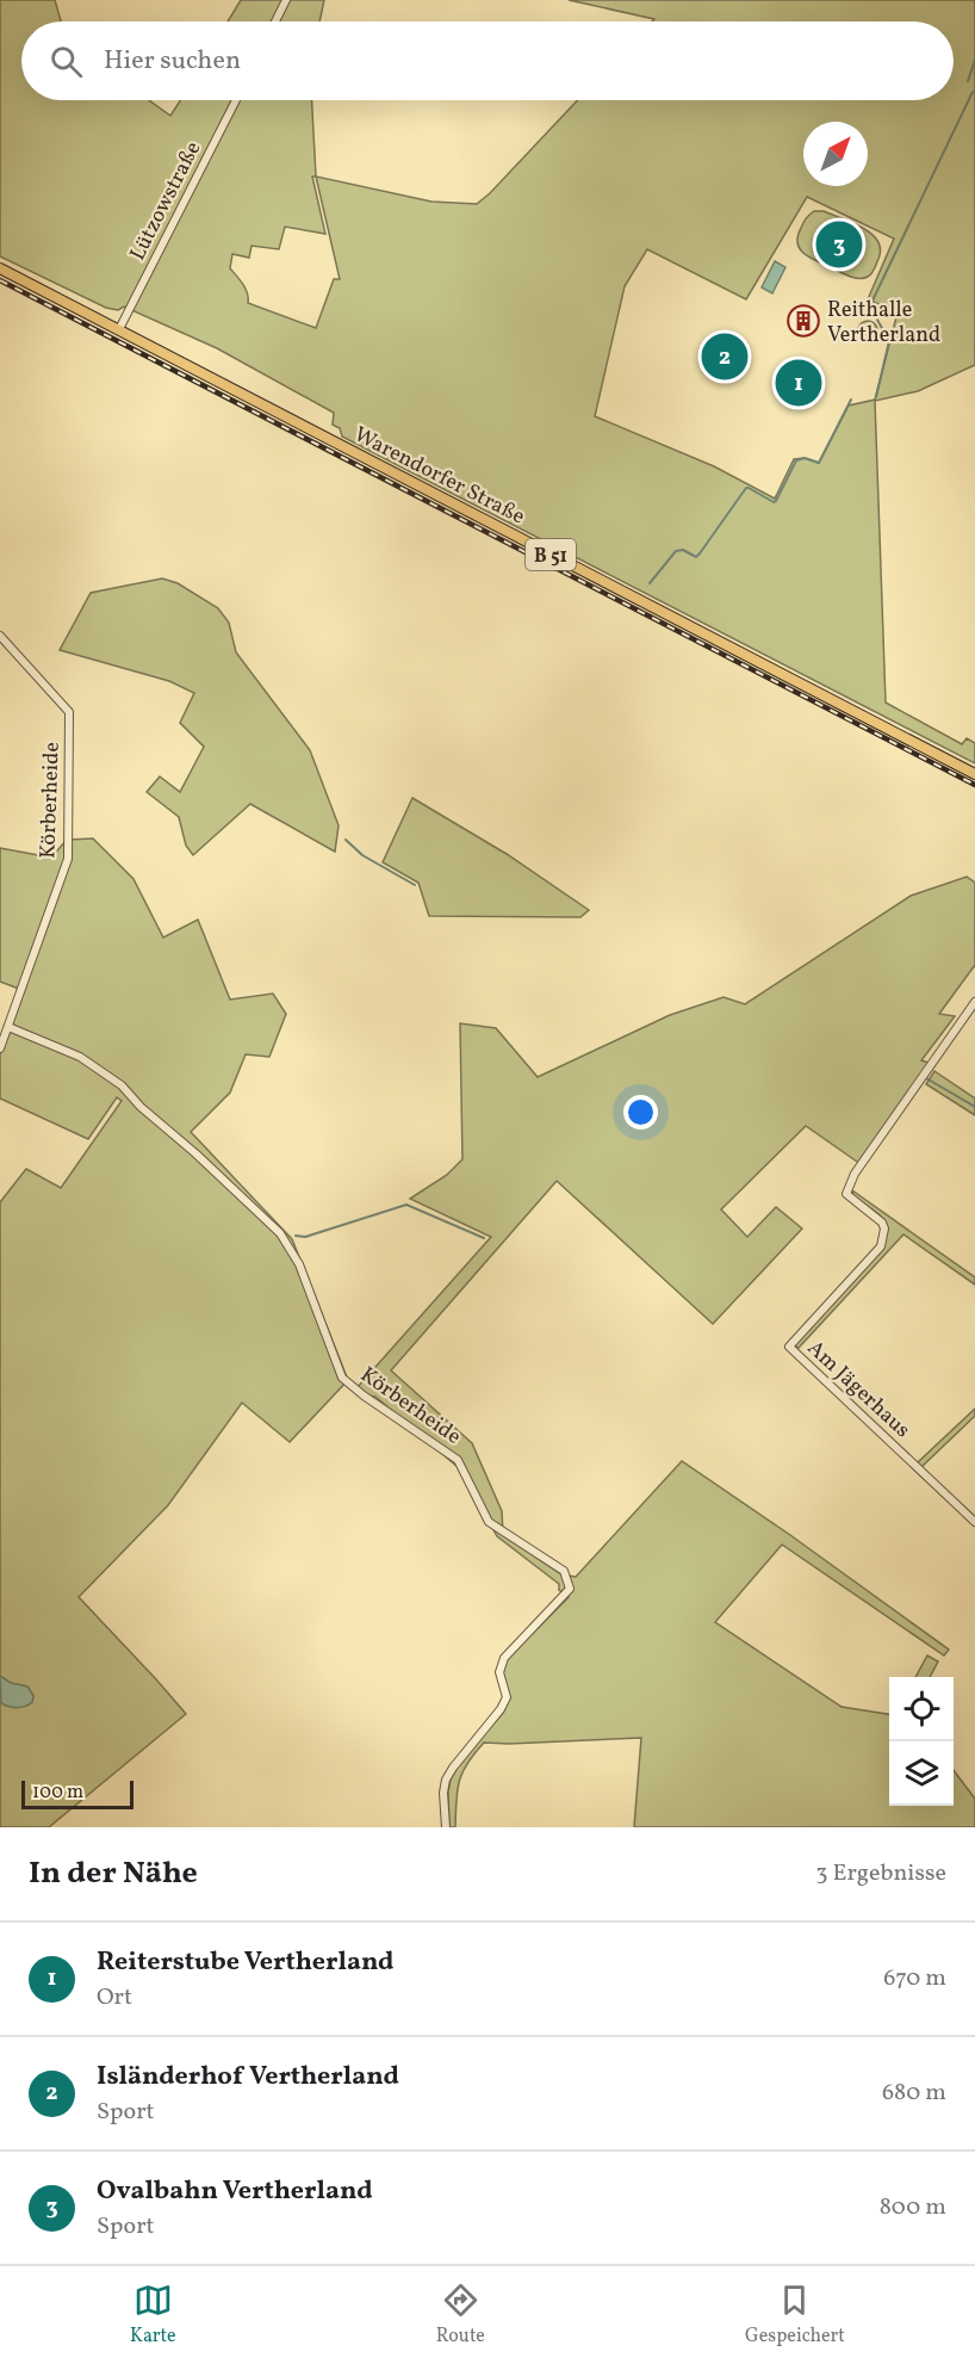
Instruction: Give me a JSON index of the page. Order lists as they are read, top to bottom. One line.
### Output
{"streets":{"main road":["Warendorfer Straße","B 51"],"street":["Lützowstraße","Körberheide","Am Jägerhaus"]},"crossings":[["Lützowstraße","Warendorfer Straße"]],"places":{"building":["Reithalle Vertherland"]},"scale_bar":"100 m","north":"top right","page":{"search":"Hier suchen","pins":["3","2","1"],"scale":"100 m","heading":["In der Nähe","3 Ergebnisse"],"list":[{"mark":"1","name":"Reiterstube Vertherland","note":"Ort","value":"670 m"},{"mark":"2","name":"Isländerhof Vertherland","note":"Sport","value":"680 m"},{"mark":"3","name":"Ovalbahn Vertherland","note":"Sport","value":"800 m"}],"nav":["Karte","Route","Gespeichert"]}}
